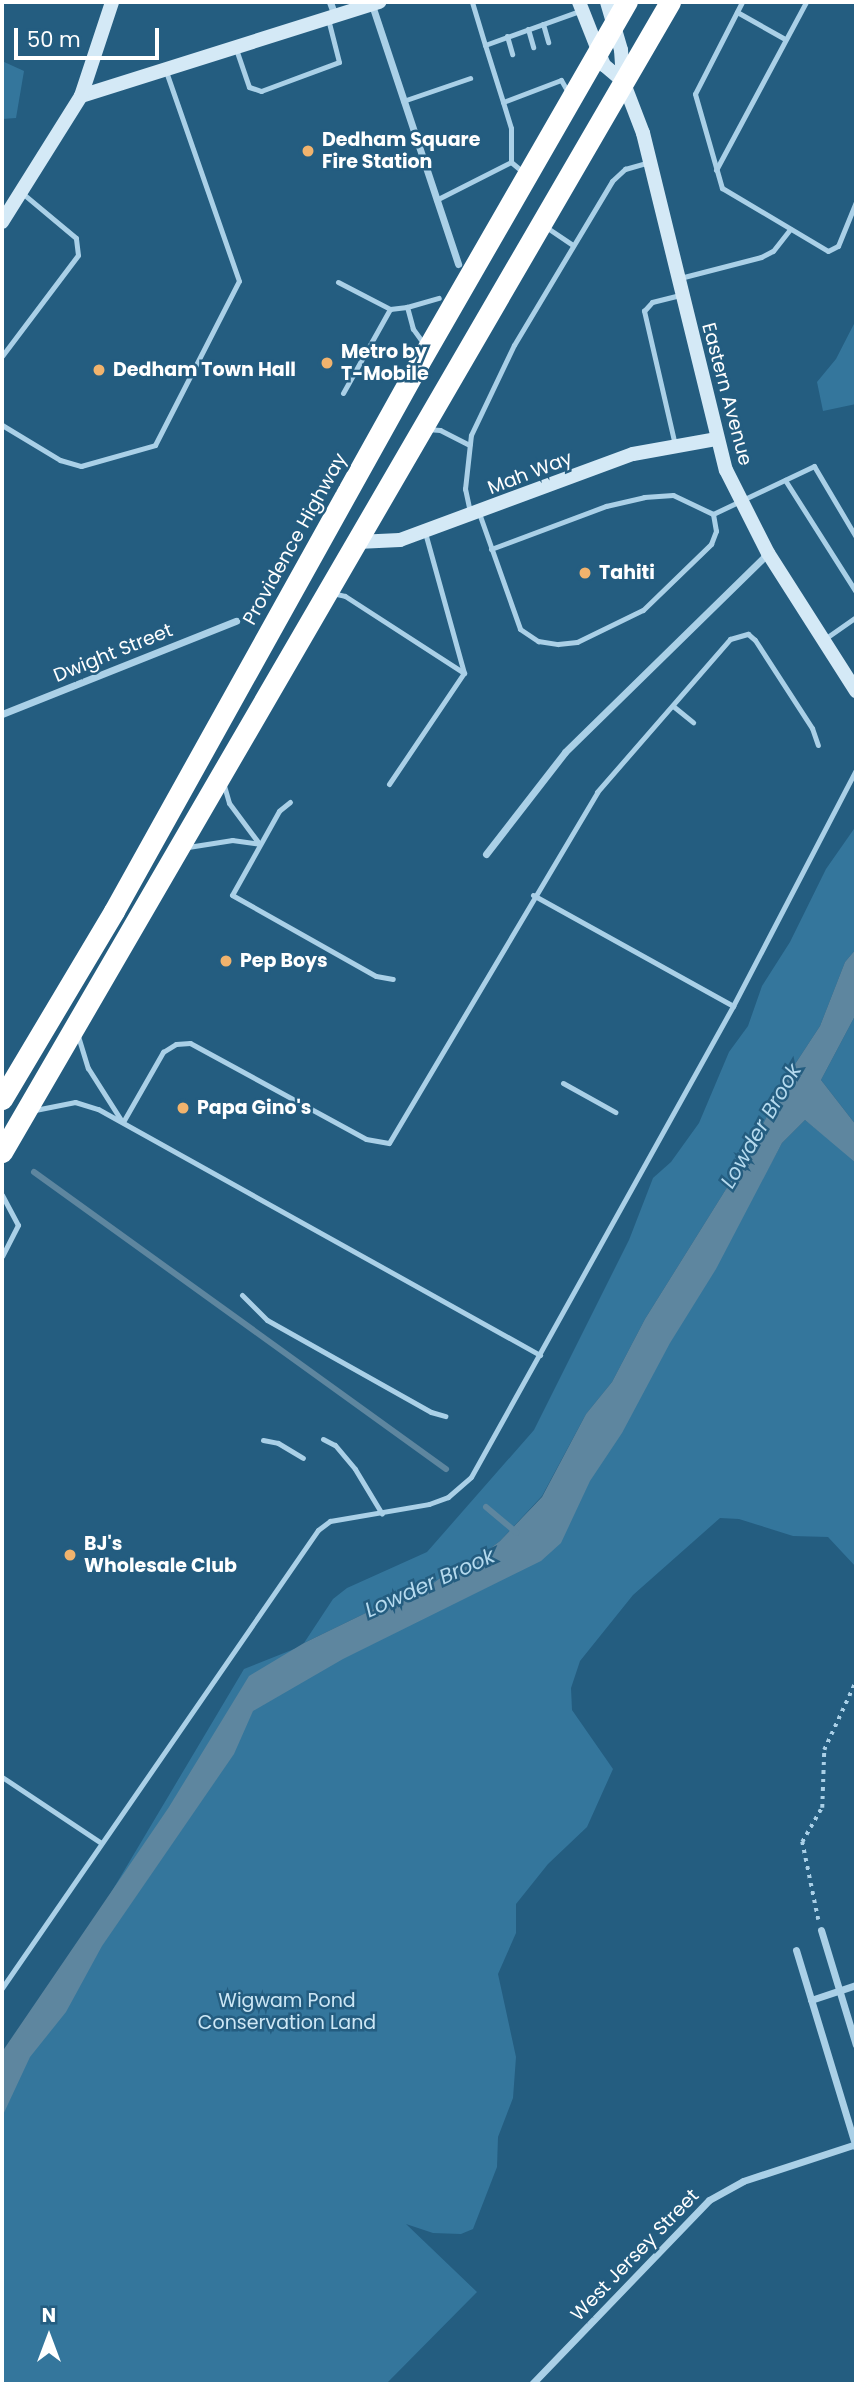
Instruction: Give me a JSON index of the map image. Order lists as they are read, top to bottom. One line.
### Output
{"streets":{"highway":["Providence Highway"],"main road":["Eastern Avenue","Mah Way"],"street":["Dwight Street","West Jersey Street"]},"crossings":[["Eastern Avenue","Mah Way"],["Eastern Avenue","Providence Highway"]],"water":["Lowder Brook"],"parks":["Wigwam Pond Conservation Land"],"places":["Dedham Square Fire Station","Metro by T-Mobile","Dedham Town Hall","Tahiti","Pep Boys","Papa Gino's","BJ's Wholesale Club"],"scale_bar":"50 m","north":"top"}
